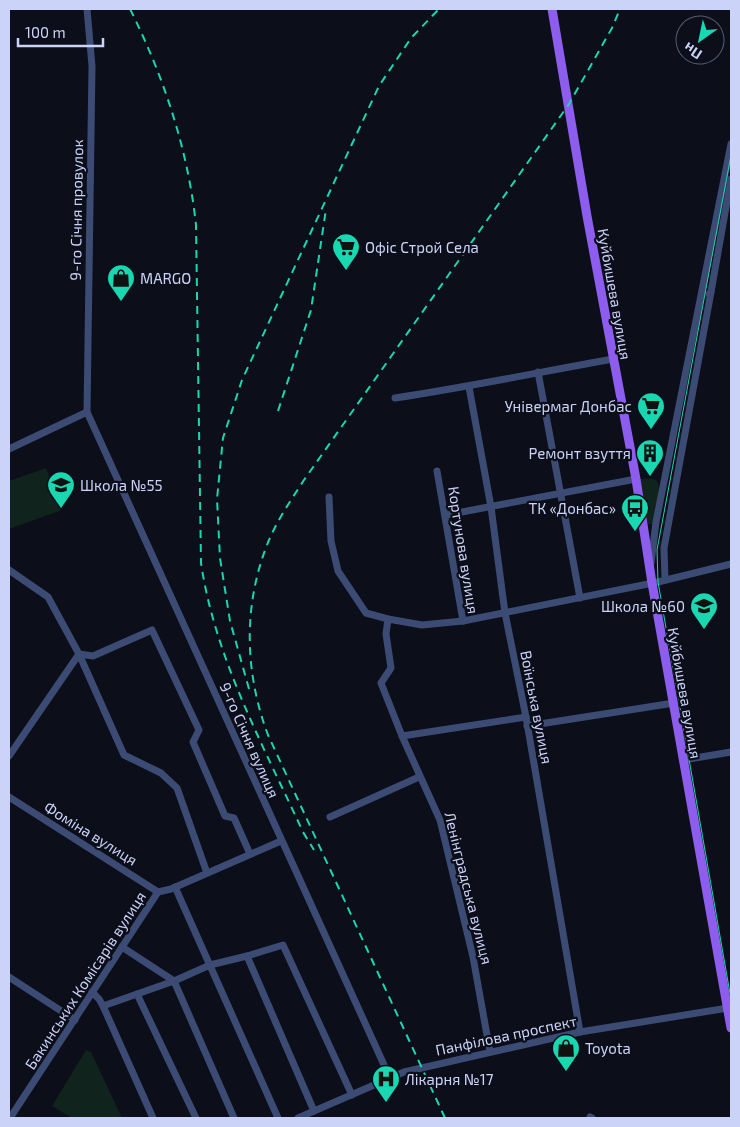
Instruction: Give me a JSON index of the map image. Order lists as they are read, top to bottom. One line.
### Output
{"streets":{"main road":["Куйбишева вулиця"],"street":["9-го Січня провулок","Кортунова вулиця","Воїнська вулиця","9-го Січня вулиця","Фоміна вулиця","Ленінградська вулиця","Бакинських Комісарів вулиця","Панфілова проспект"]},"crossings":[["9-го Січня провулок","9-го Січня вулиця"],["Куйбишева вулиця","Панфілова проспект"],["Кортунова вулиця","Ленінградська вулиця"],["Воїнська вулиця","Панфілова проспект"],["9-го Січня вулиця","Бакинських Комісарів вулиця"],["9-го Січня вулиця","Панфілова проспект"],["Фоміна вулиця","Бакинських Комісарів вулиця"],["Ленінградська вулиця","Панфілова проспект"]],"places":{"supermarket":["Офіс Строй Села","Універмаг Донбас"],"shop":["MARGO","Toyota"],"building":["Ремонт взуття"],"school or university":["Школа №55","Школа №60"],"bus stop":["ТК «Донбас»"],"hospital":["Лікарня №17"]},"scale_bar":"100 m","north":"bottom left"}
